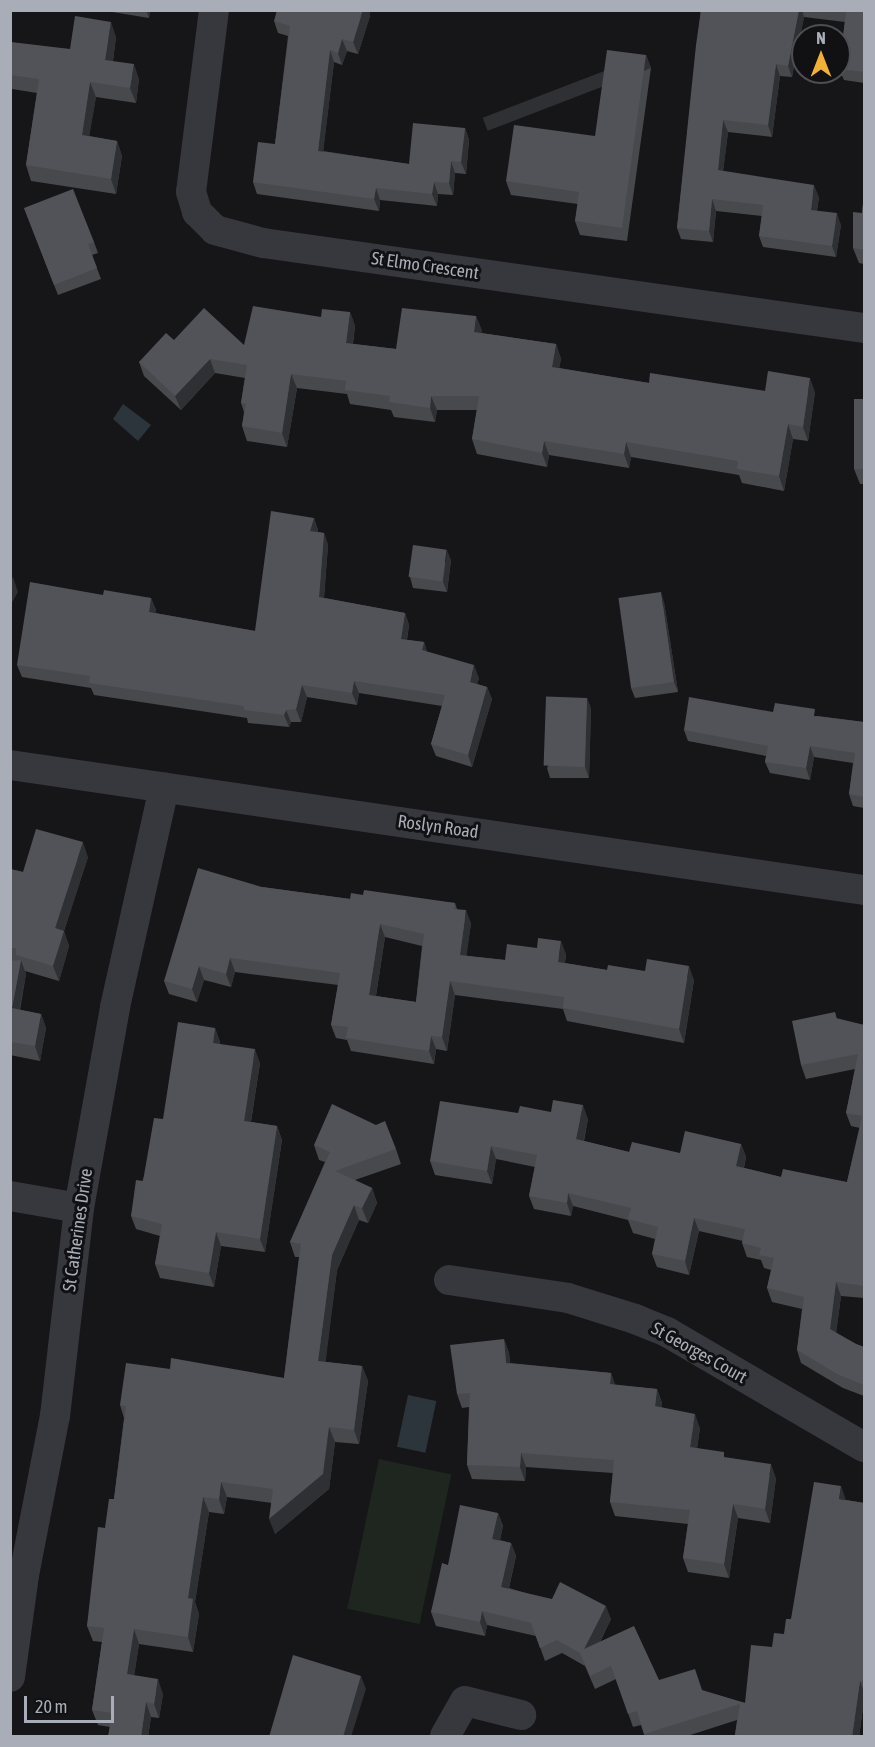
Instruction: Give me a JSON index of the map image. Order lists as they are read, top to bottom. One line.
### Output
{"streets":{"street":["St Elmo Crescent","Roslyn Road","St Catherines Drive","St Georges Court"]},"crossings":[["Roslyn Road","St Catherines Drive"]],"scale_bar":"20 m","north":"top"}
